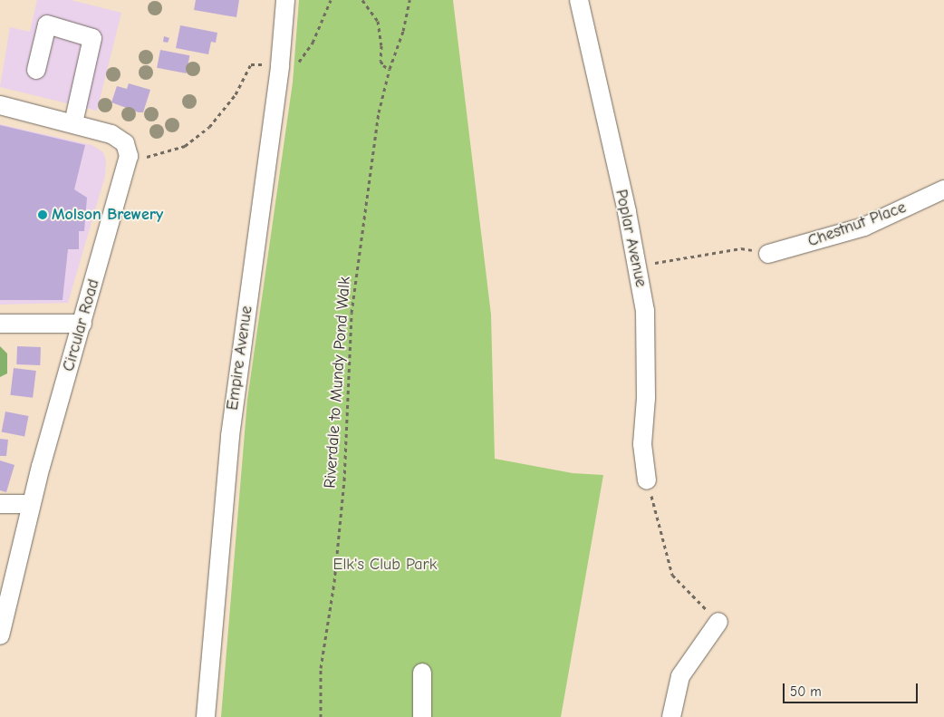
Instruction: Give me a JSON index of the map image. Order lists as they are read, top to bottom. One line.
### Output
{"streets":{"street":["Chestnut Place","Poplar Avenue","Circular Road","Empire Avenue"],"path":["Riverdale to Mundy Pond Walk"]},"parks":["Elk's Club Park"],"places":["Molson Brewery"],"scale_bar":"50 m"}
